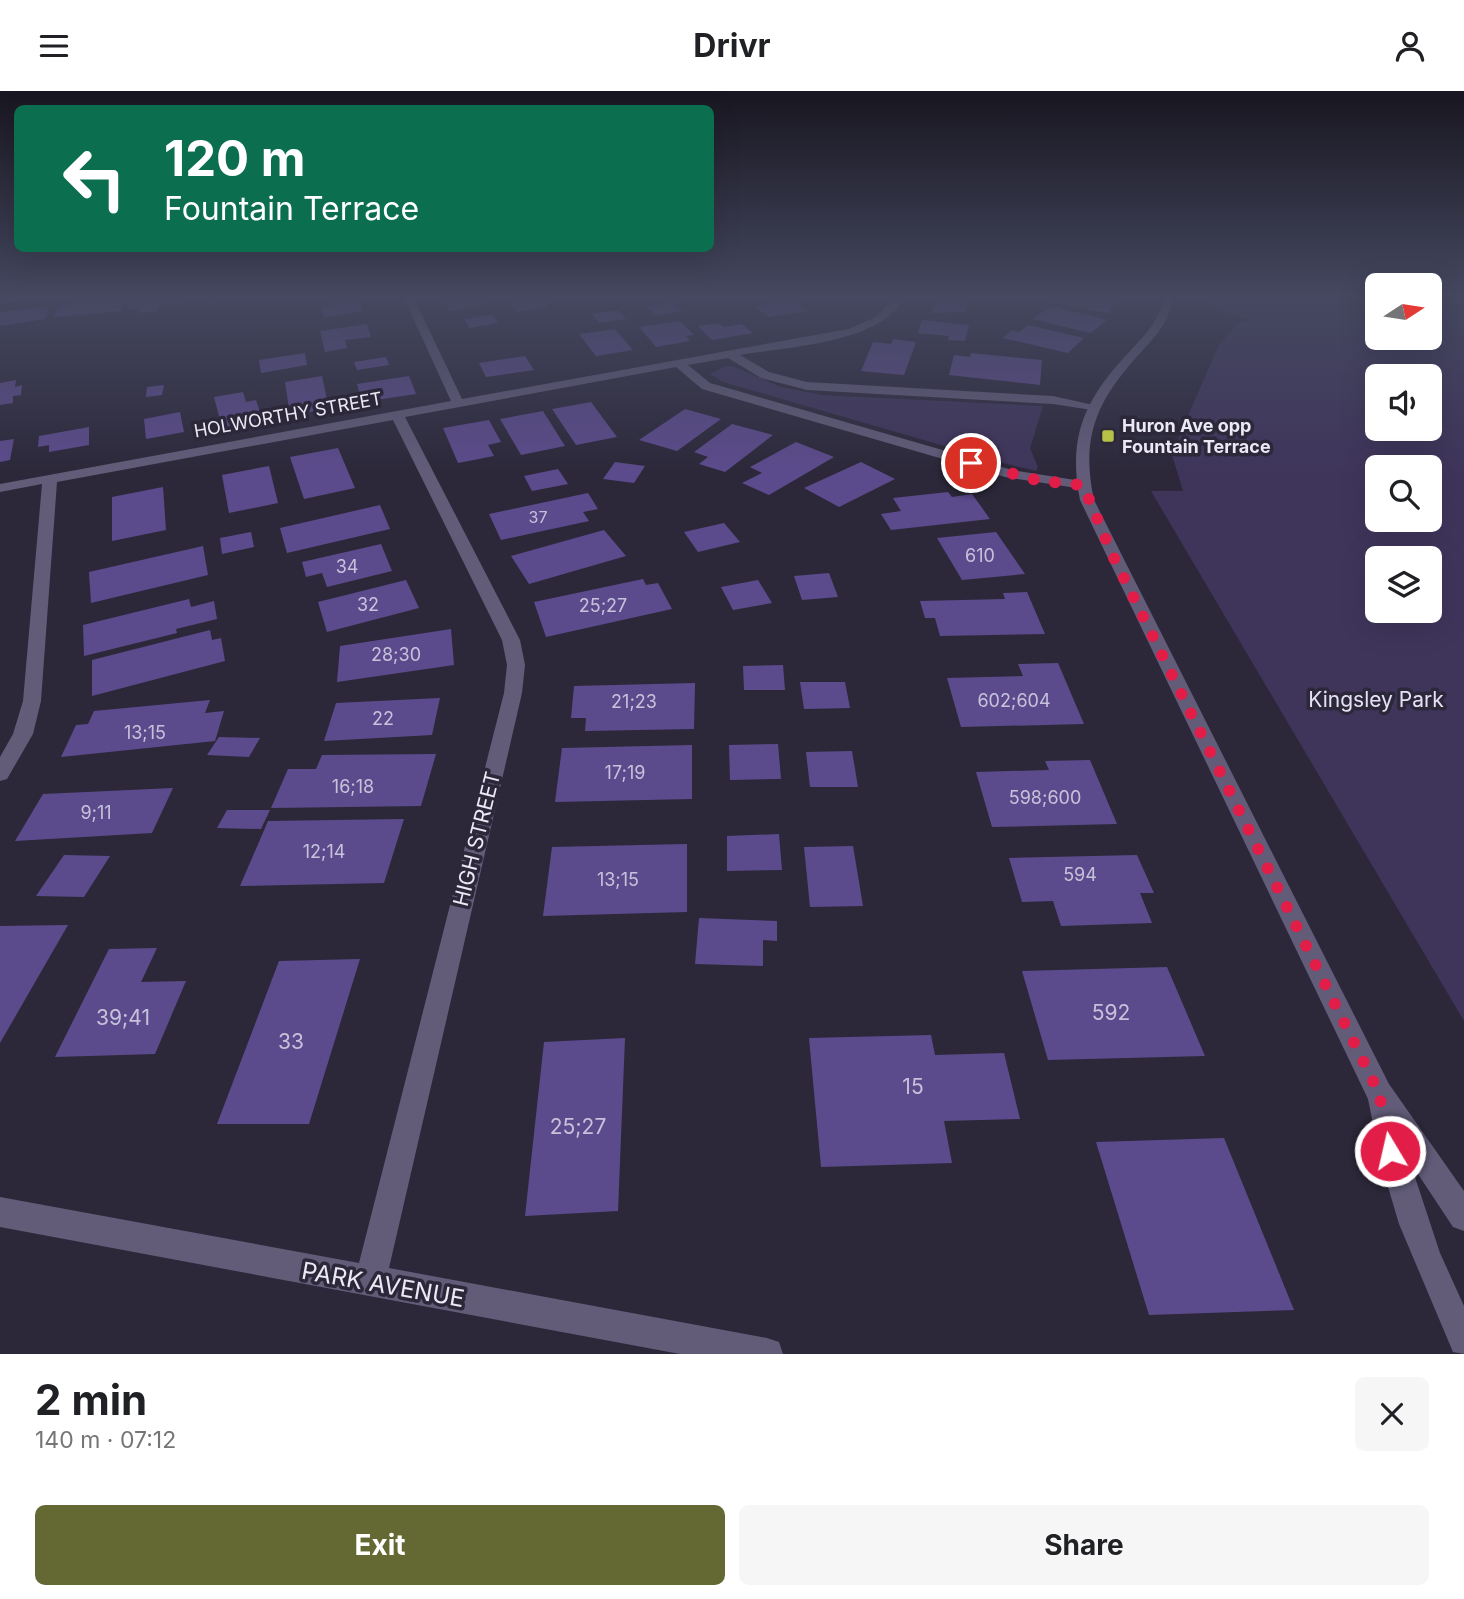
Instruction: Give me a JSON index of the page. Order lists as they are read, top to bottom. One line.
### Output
{"streets":{"street":["HOLWORTHY STREET","HIGH STREET","PARK AVENUE"]},"crossings":[["HOLWORTHY STREET","HIGH STREET"],["HIGH STREET","PARK AVENUE"]],"parks":["Kingsley Park"],"places":{"transit":["Huron Ave opp Fountain Terrace"]},"house_numbers":["37","610","34","32","25;27","28;30","602;604","21;23","22","13;15","17;19","16;18","598;600","9;11","12;14","594","13;15","592","39;41","33","15","25;27"],"north":"right","page":{"header":"Drivr","turn":["120 m","Fountain Terrace"],"heading":["2 min","140 m · 07:12"],"buttons":["Exit","Share"]}}
